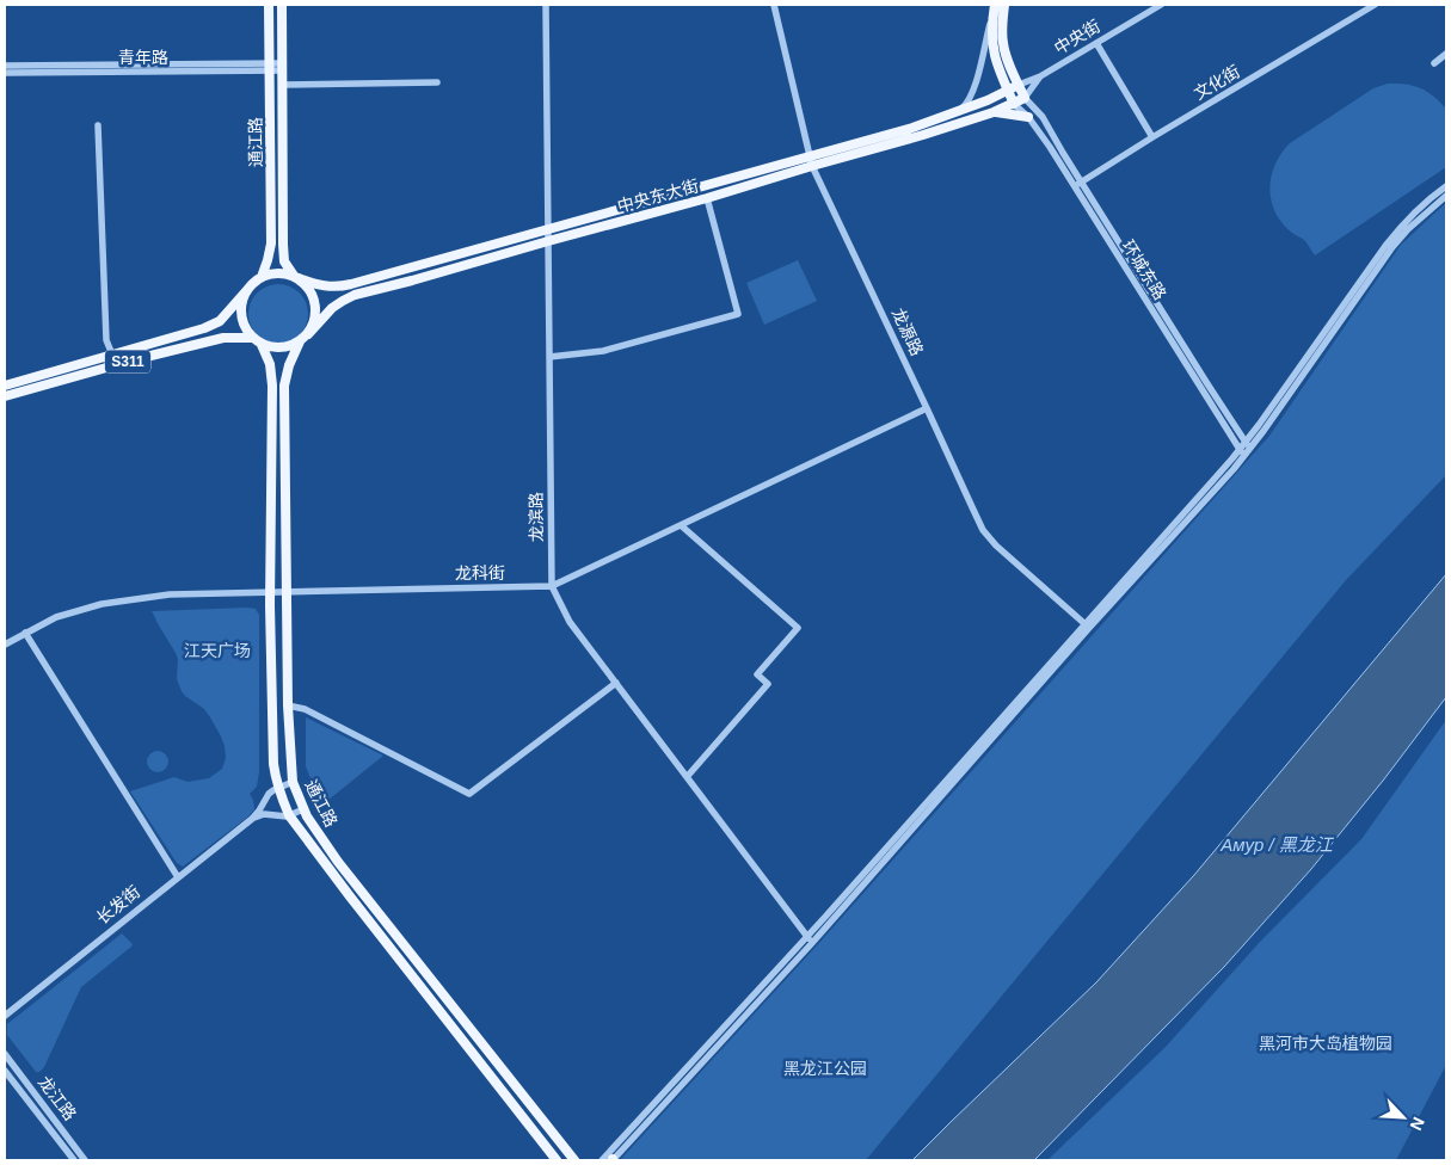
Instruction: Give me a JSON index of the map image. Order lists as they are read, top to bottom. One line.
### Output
{"streets":{"main road":["通江路","中央东大街","S311"],"street":["中央街","青年路","文化街","环城东路","龙源路","龙滨路","龙科街","长发街","龙江路"]},"crossings":[["青年路","通江路"],["文化街","环城东路"],["通江路","中央东大街"],["通江路","S311"],["通江路","龙科街"],["通江路","长发街"],["中央东大街","环城东路"],["中央东大街","龙源路"],["中央东大街","S311"],["中央东大街","龙滨路"],["龙源路","龙科街"],["龙滨路","龙科街"]],"water":["Амур / 黑龙江"],"parks":["江天广场","黑河市大岛植物园","黑龙江公园"],"north":"bottom right"}
